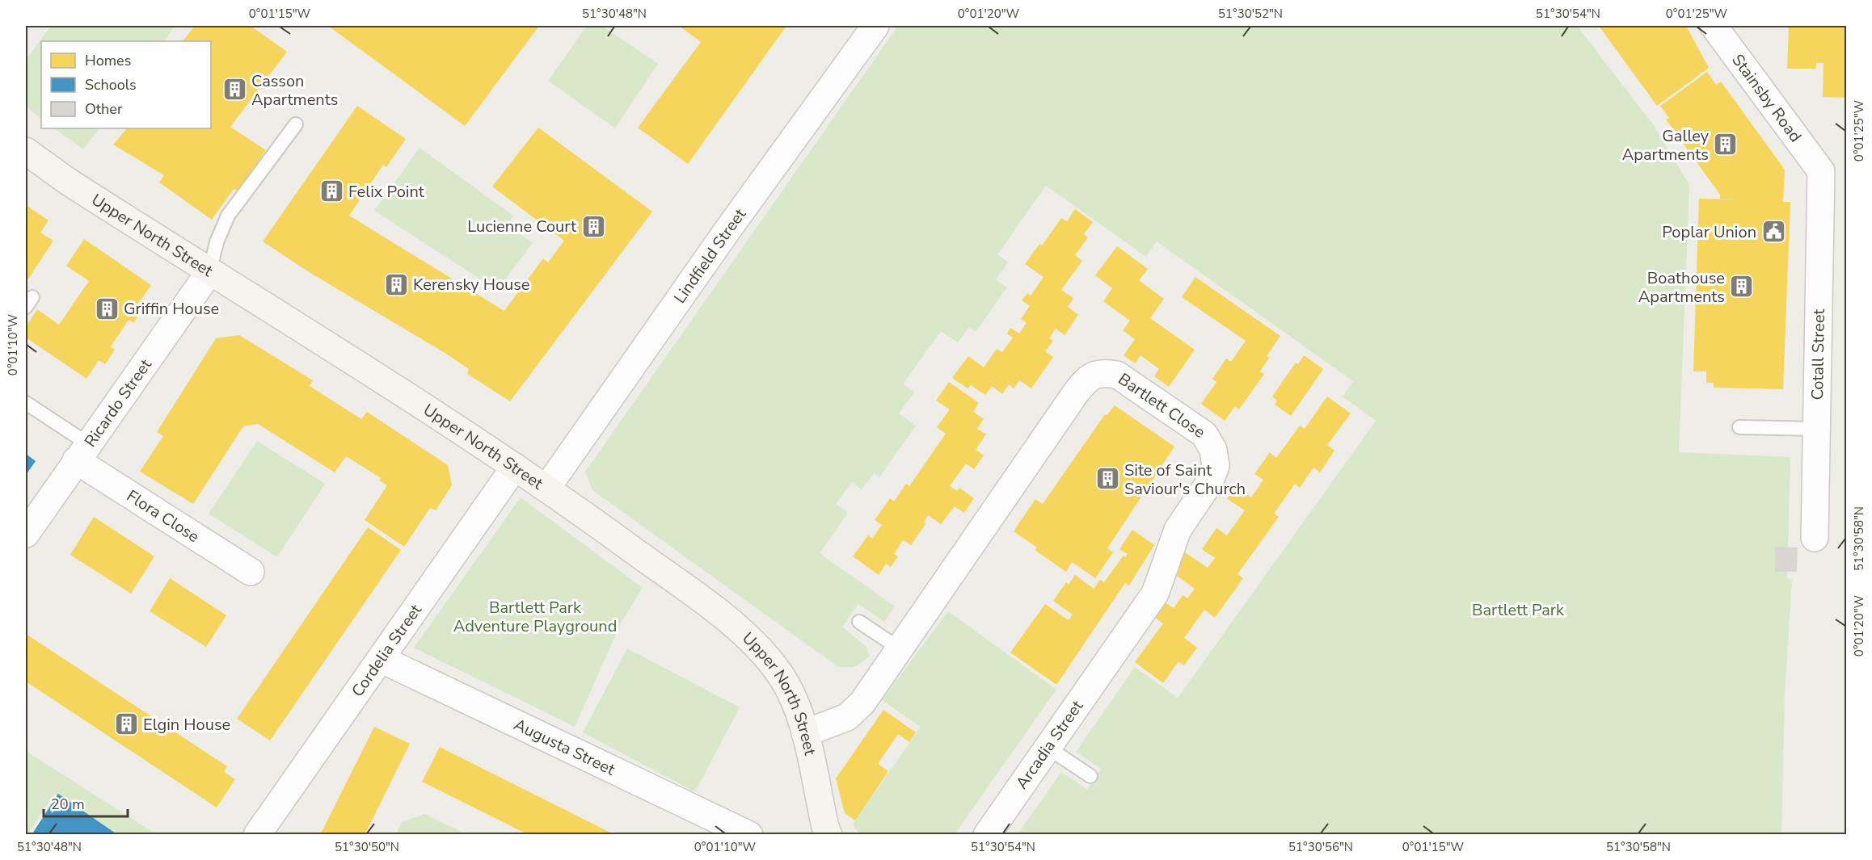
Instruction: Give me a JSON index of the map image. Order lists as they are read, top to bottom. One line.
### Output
{"streets":{"street":["Stainsby Road","Upper North Street","Lindfield Street","Cotall Street","Ricardo Street","Bartlett Close","Flora Close","Cordelia Street","Arcadia Street","Augusta Street"]},"crossings":[["Stainsby Road","Cotall Street"],["Upper North Street","Lindfield Street"],["Upper North Street","Ricardo Street"],["Upper North Street","Cordelia Street"],["Ricardo Street","Flora Close"],["Bartlett Close","Arcadia Street"],["Cordelia Street","Augusta Street"]],"parks":["Bartlett Park Adventure Playground","Bartlett Park"],"places":{"building":["Casson Apartments","Galley Apartments","Felix Point","Lucienne Court","Kerensky House","Boathouse Apartments","Griffin House","Site of Saint Saviour's Church","Elgin House"],"public building":["Poplar Union"]},"legend":["Homes","Schools","Other"],"scale_bar":"20 m","coordinates":["0°01'15\"W","51°30'48\"N","0°01'20\"W","51°30'52\"N","51°30'54\"N","0°01'25\"W","0°01'10\"W","51°30'58\"N","51°30'50\"N","51°30'56\"N"]}
